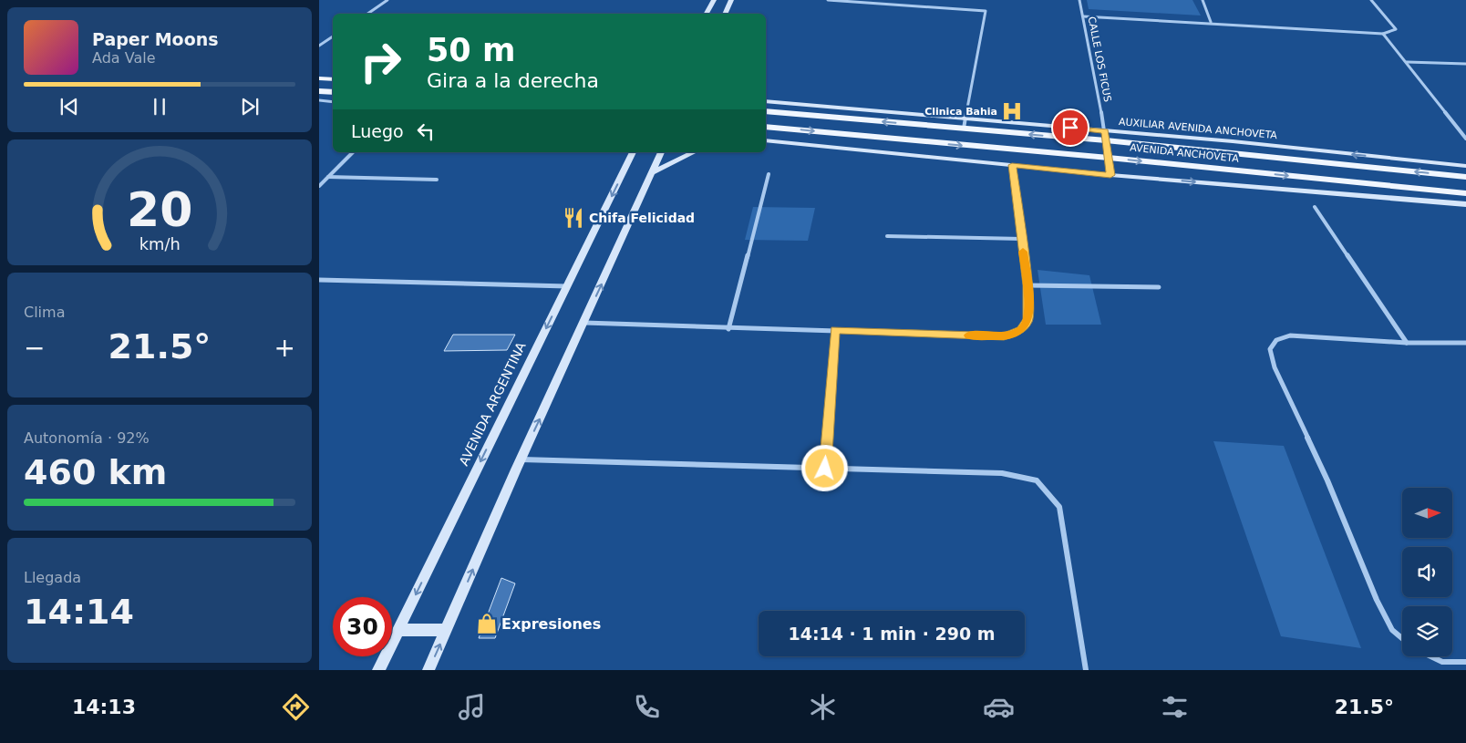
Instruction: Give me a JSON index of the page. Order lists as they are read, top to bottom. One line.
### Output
{"streets":{"main road":["AUXILIAR AVENIDA ANCHOVETA","AVENIDA ANCHOVETA","AVENIDA ARGENTINA"],"street":["CALLE LOS FICUS"]},"crossings":[["CALLE LOS FICUS","AUXILIAR AVENIDA ANCHOVETA"],["CALLE LOS FICUS","AVENIDA ANCHOVETA"]],"places":{"hospital":["Clinica Bahia"],"restaurant":["Chifa Felicidad"],"shop":["Expresiones"]},"north":"right","page":{"turn":["50 m","Gira a la derecha"],"song":["Paper Moons","Ada Vale"],"then":"Luego","tile":["Clima",["Autonomía · 92%","460 km"],["Llegada","14:14"]],"heat":["−","21.5°","+"],"limit":"30","trip":"14:14 · 1 min · 290 m","tabs":["14:13","21.5°"],"gauge":["20","km/h"]}}
